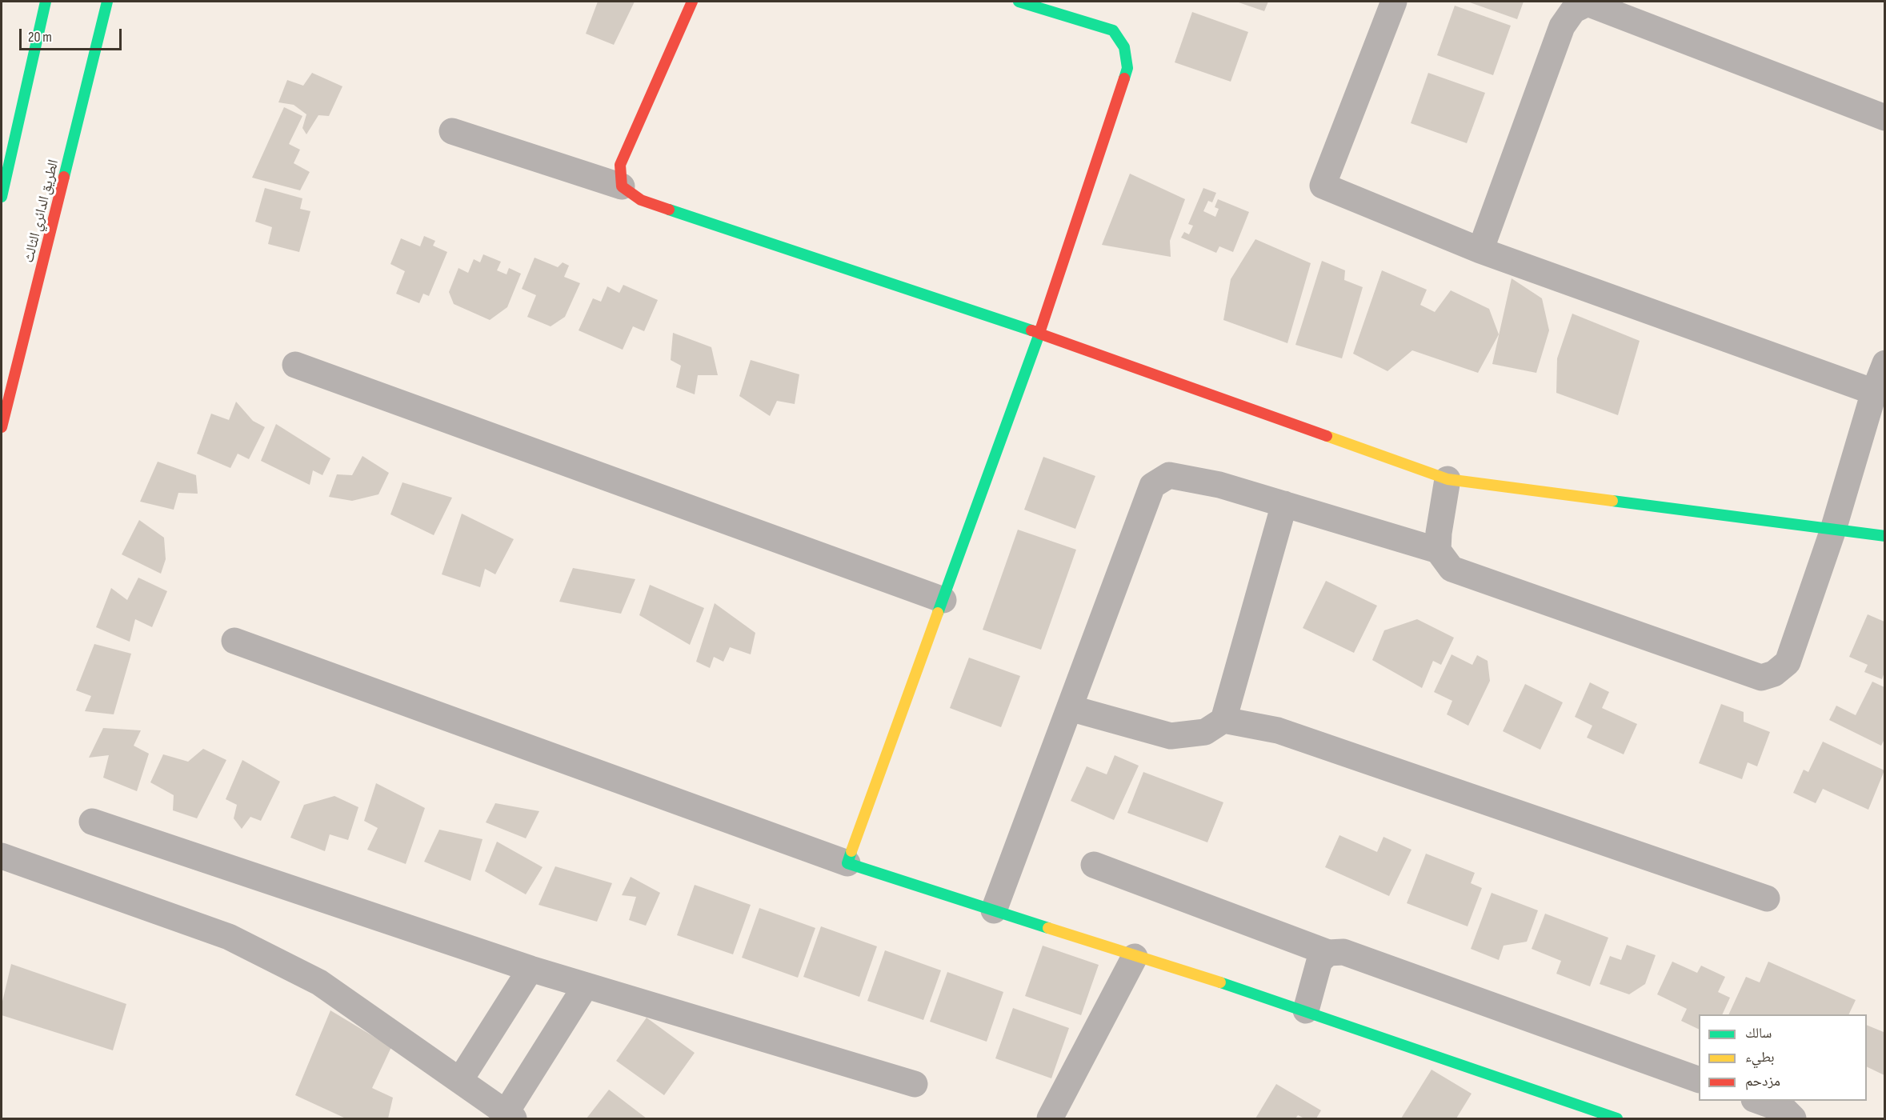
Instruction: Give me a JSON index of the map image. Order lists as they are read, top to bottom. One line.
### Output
{"streets":{"main road":["الطريق الدائري الثالث"]},"legend":["سالك","بطيء","مزدحم"],"scale_bar":"20 m"}
